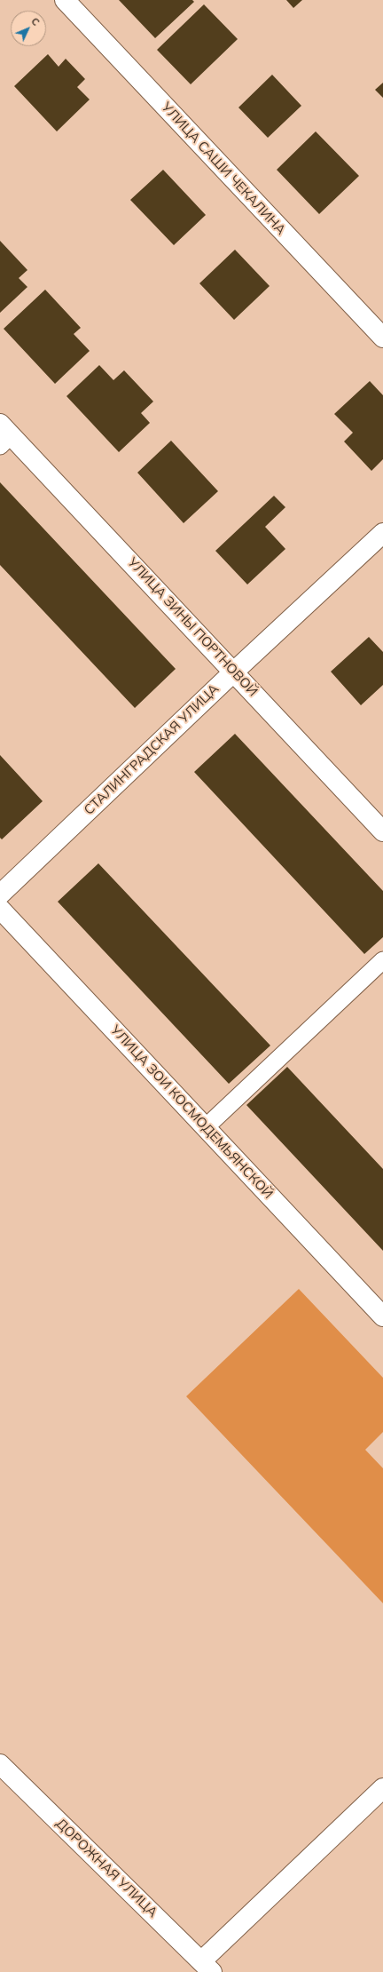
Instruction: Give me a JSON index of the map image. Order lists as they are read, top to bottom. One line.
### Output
{"streets":{"street":["УЛИЦА САШИ ЧЕКАЛИНА","УЛИЦА ЗИНЫ ПОРТНОВОЙ","СТАЛИНГРАДСКАЯ УЛИЦА","УЛИЦА ЗОИ КОСМОДЕМЬЯНСКОЙ","ДОРОЖНАЯ УЛИЦА"]},"crossings":[["УЛИЦА ЗИНЫ ПОРТНОВОЙ","СТАЛИНГРАДСКАЯ УЛИЦА"]],"north":"top right"}
